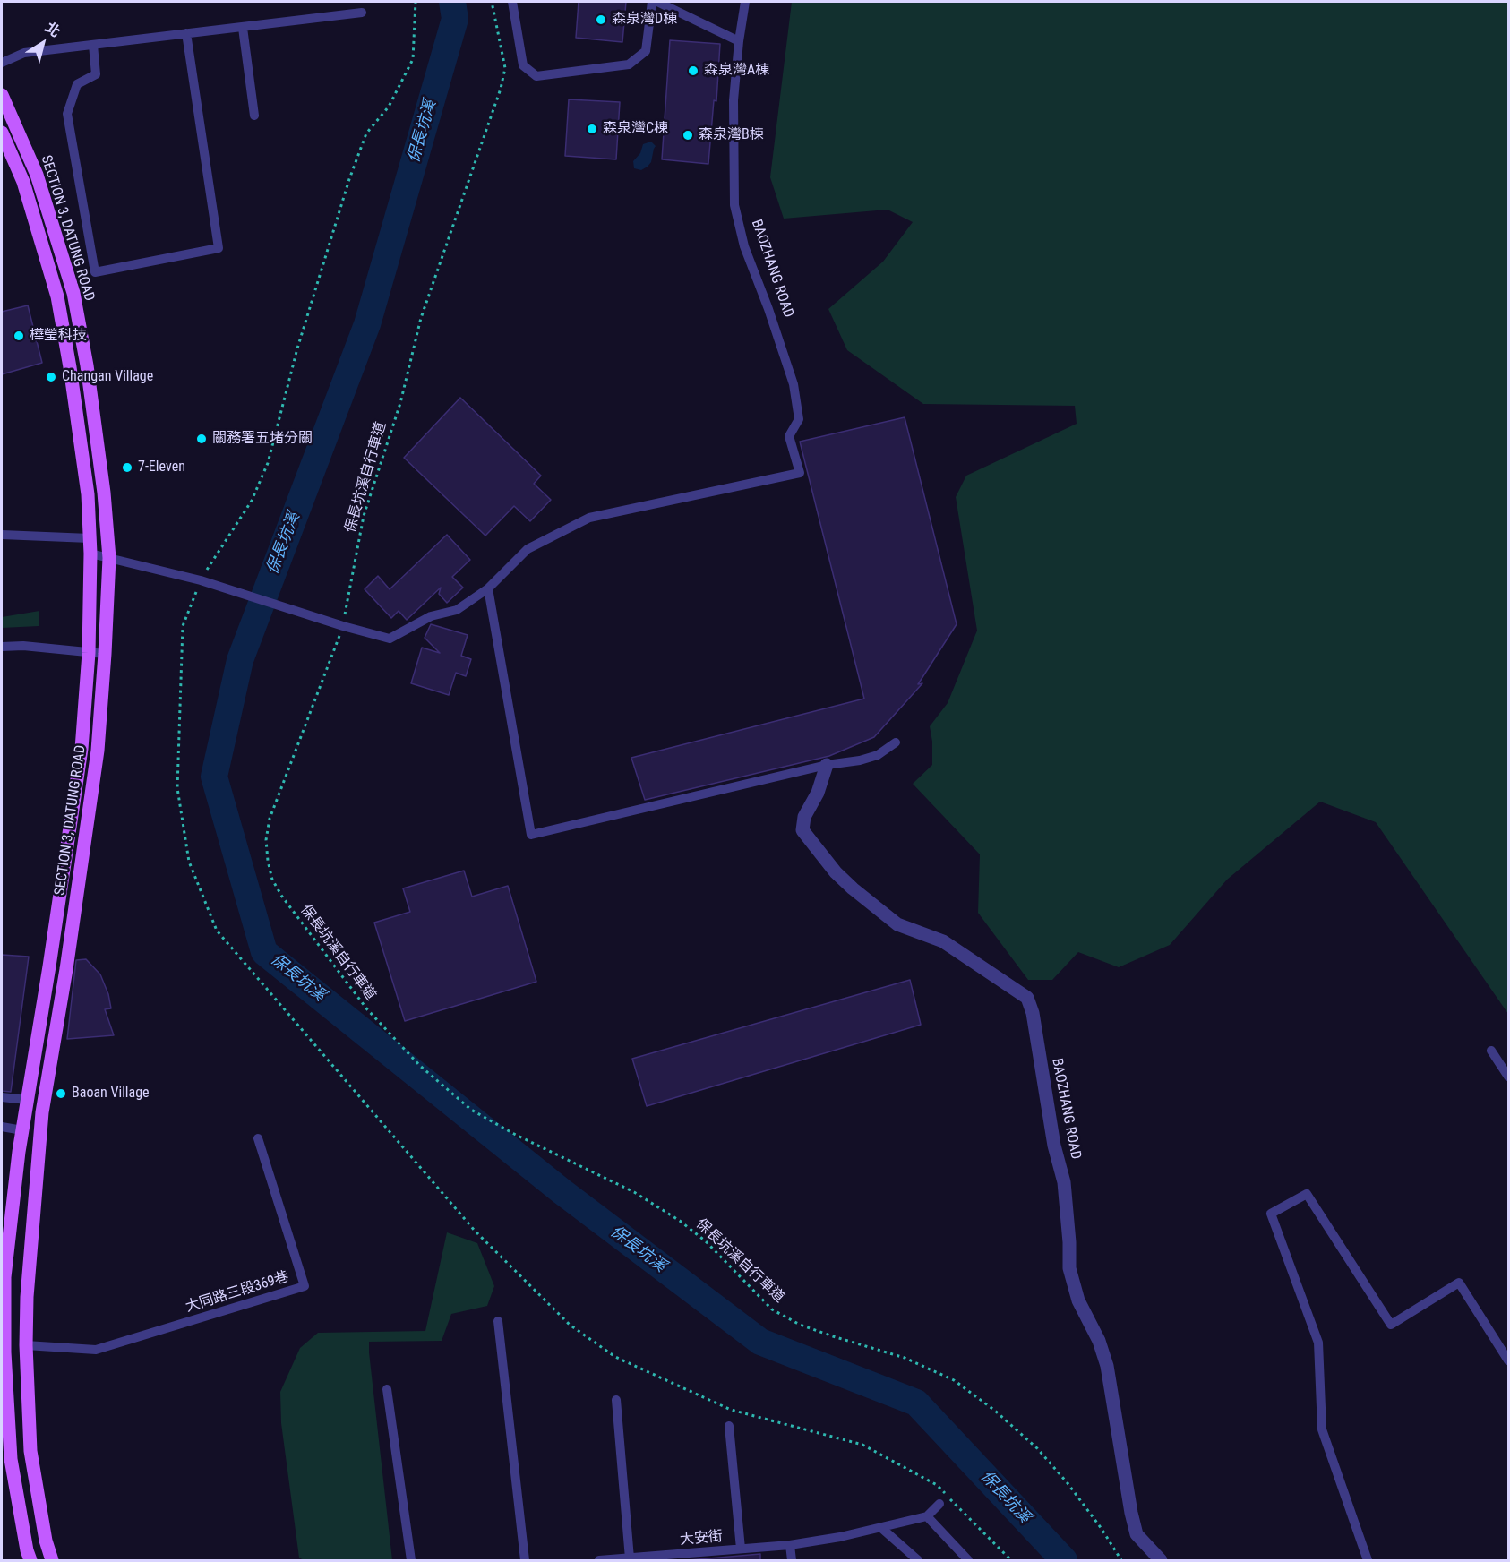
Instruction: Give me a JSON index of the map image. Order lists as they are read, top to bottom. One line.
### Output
{"streets":{"main road":["SECTION 3, DATUNG ROAD"],"street":["BAOZHANG ROAD"],"lane":["大同路三段369巷","大安街"],"path":["保長坑溪自行車道"]},"crossings":[["SECTION 3, DATUNG ROAD","大同路三段369巷"]],"water":["保長坑溪"],"places":["森泉灣D棟","森泉灣A棟","森泉灣C棟","森泉灣B棟","樺瑩科技","Changan Village","關務署五堵分關","7-Eleven","Baoan Village"],"north":"top right"}
